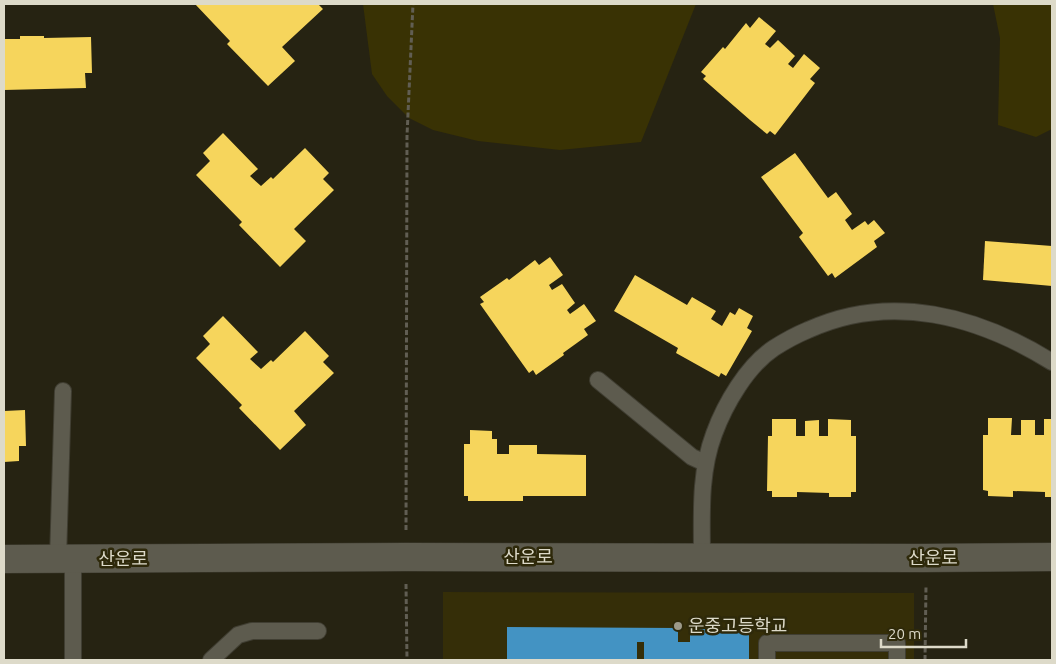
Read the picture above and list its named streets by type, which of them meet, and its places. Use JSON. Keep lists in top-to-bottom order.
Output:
{
  "streets": {
    "street": ["산운로"]
  },
  "places": ["운중고등학교"],
  "scale_bar": "20 m"
}
